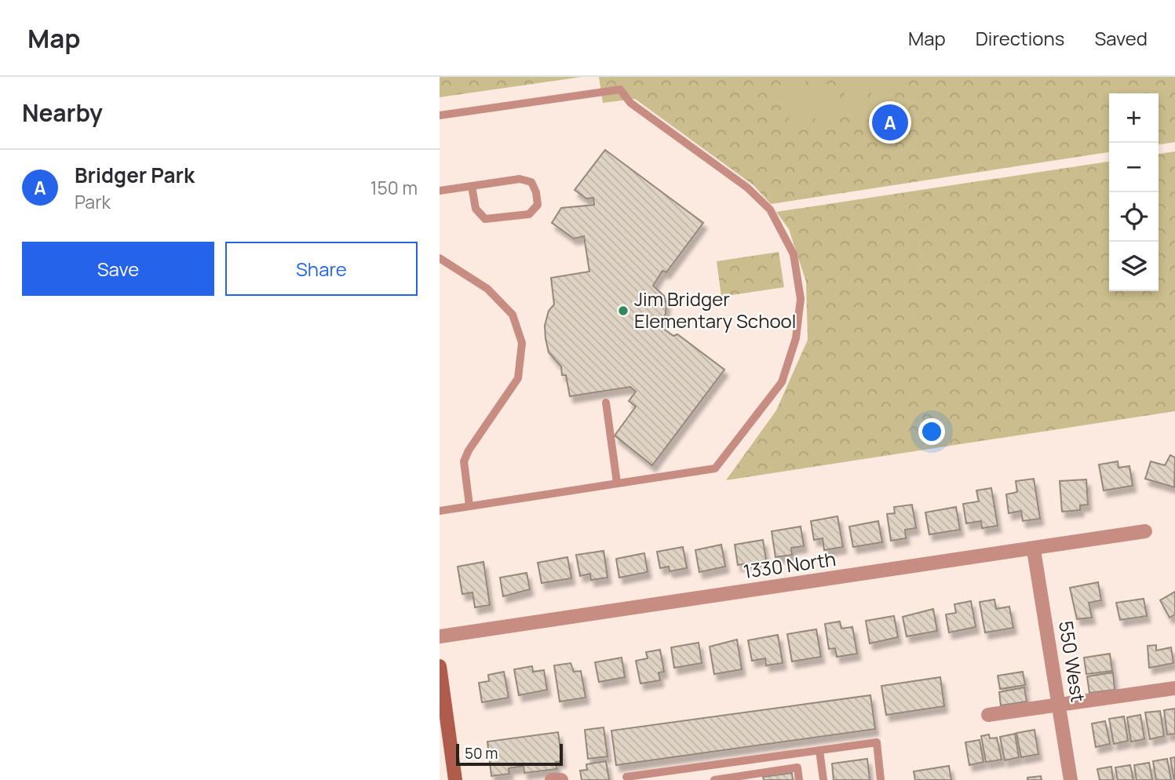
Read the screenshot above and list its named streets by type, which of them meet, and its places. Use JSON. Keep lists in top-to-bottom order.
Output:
{
  "streets": {
    "street": ["1330 North", "550 West"]
  },
  "crossings": [
    ["1330 North", "550 West"]
  ],
  "places": ["Jim Bridger Elementary School"],
  "scale_bar": "50 m",
  "page": {
    "header": "Map",
    "nav": ["Map", "Directions", "Saved"],
    "heading": "Nearby",
    "map_buttons": ["+", "−"],
    "pins": "A",
    "list": [
      {
        "mark": "A",
        "name": "Bridger Park",
        "note": "Park",
        "value": "150 m"
      }
    ],
    "buttons": ["Save", "Share"],
    "scale": "50 m"
  }
}
